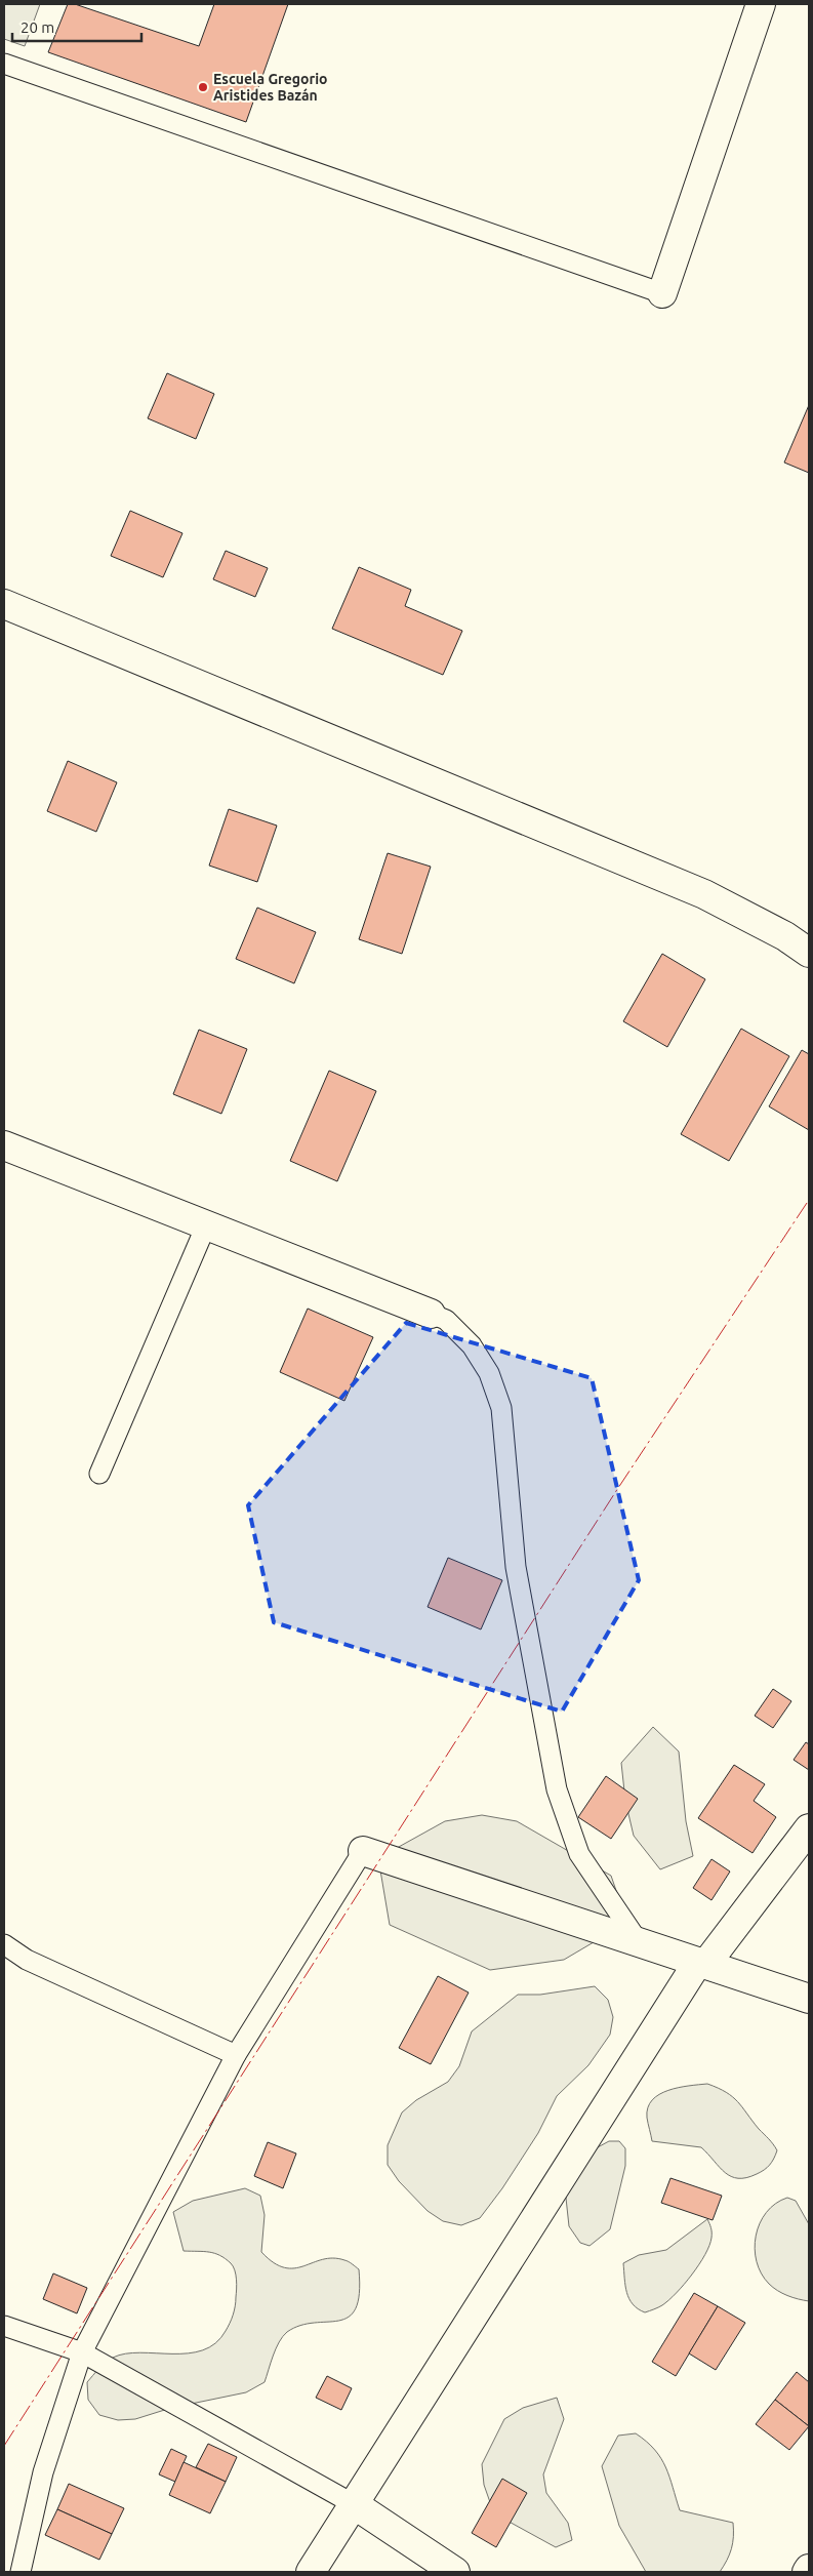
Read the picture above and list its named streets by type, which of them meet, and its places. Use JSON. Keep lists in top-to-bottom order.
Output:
{
  "places": ["Escuela Gregorio Aristides Bazán"],
  "scale_bar": "20 m"
}
